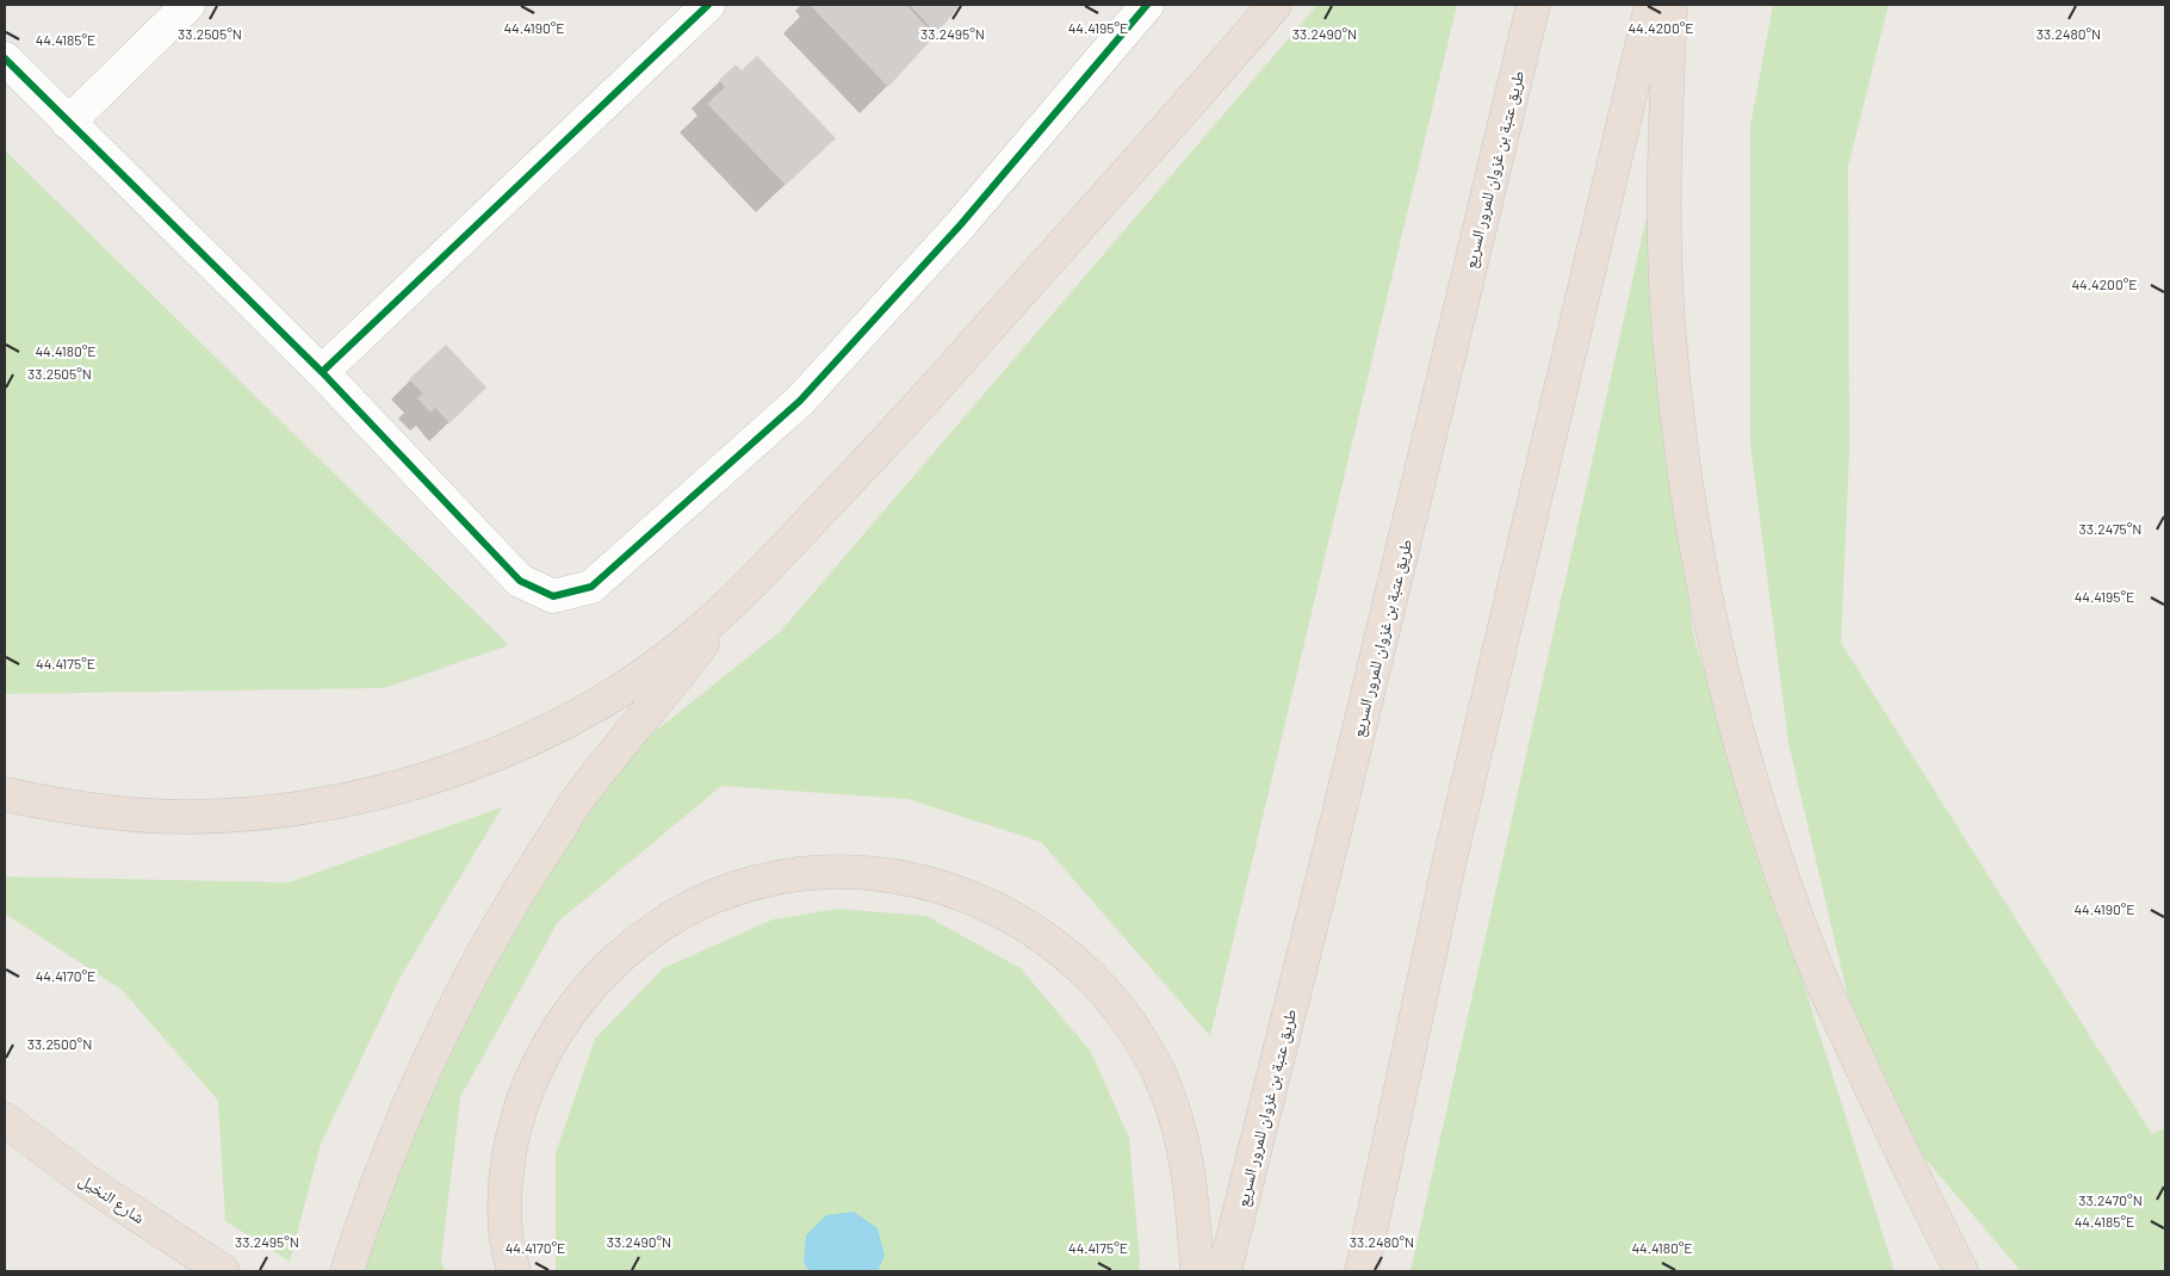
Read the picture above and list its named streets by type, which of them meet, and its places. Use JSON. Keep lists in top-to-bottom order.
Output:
{
  "streets": {
    "highway": ["طريق عتبة بن غزوان للمرور السريع", "شارع النخيل"]
  },
  "coordinates": [
    "44.4190°E",
    "44.4195°E",
    "44.4200°E",
    "33.2505°N",
    "33.2495°N",
    "33.2490°N",
    "33.2480°N",
    "44.4185°E",
    "44.4180°E",
    "33.2475°N",
    "44.4175°E",
    "44.4170°E",
    "33.2500°N",
    "33.2470°N"
  ]
}
